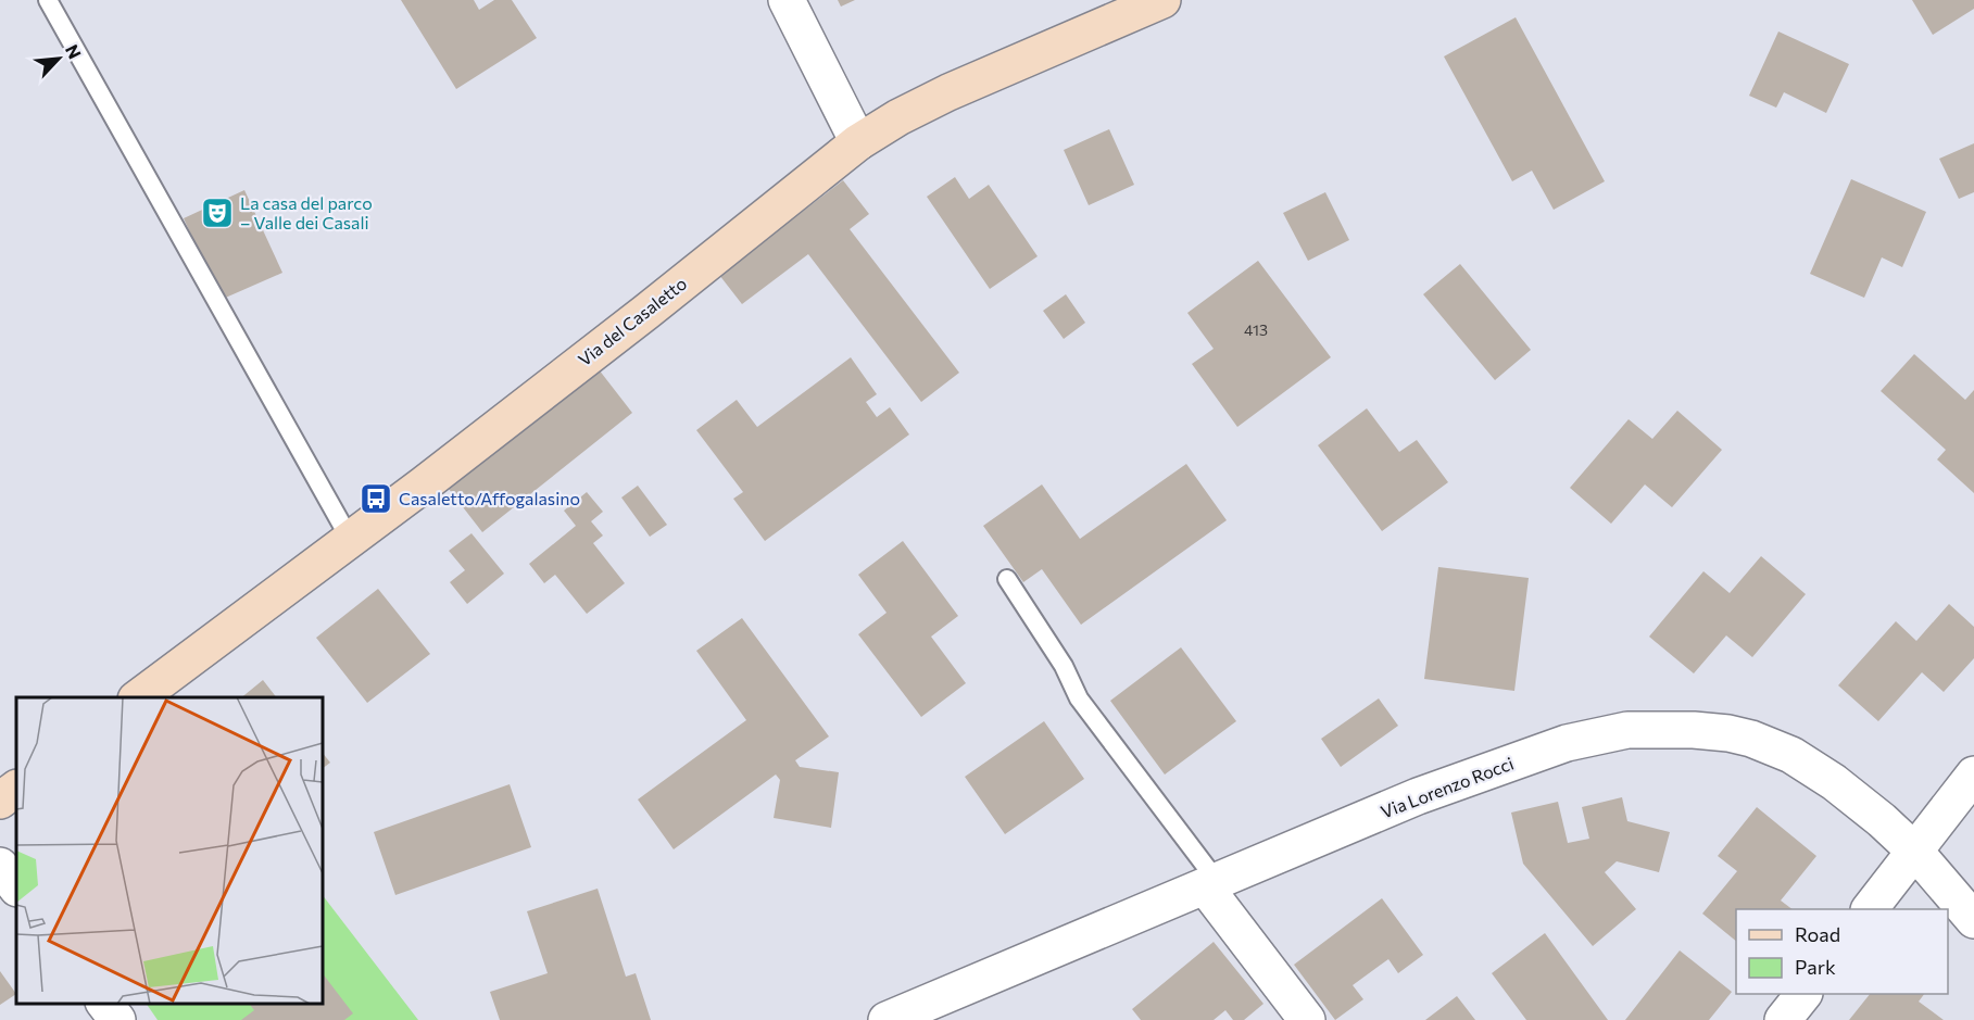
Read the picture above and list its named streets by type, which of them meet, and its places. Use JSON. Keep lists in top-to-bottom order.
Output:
{
  "streets": {
    "street": ["Via del Casaletto", "Via Lorenzo Rocci"]
  },
  "places": {
    "theatre": ["La casa del parco – Valle dei Casali"],
    "bus stop": ["Casaletto/Affogalasino"]
  },
  "house_numbers": ["413"],
  "legend": ["Road", "Park"],
  "north": "top right"
}
